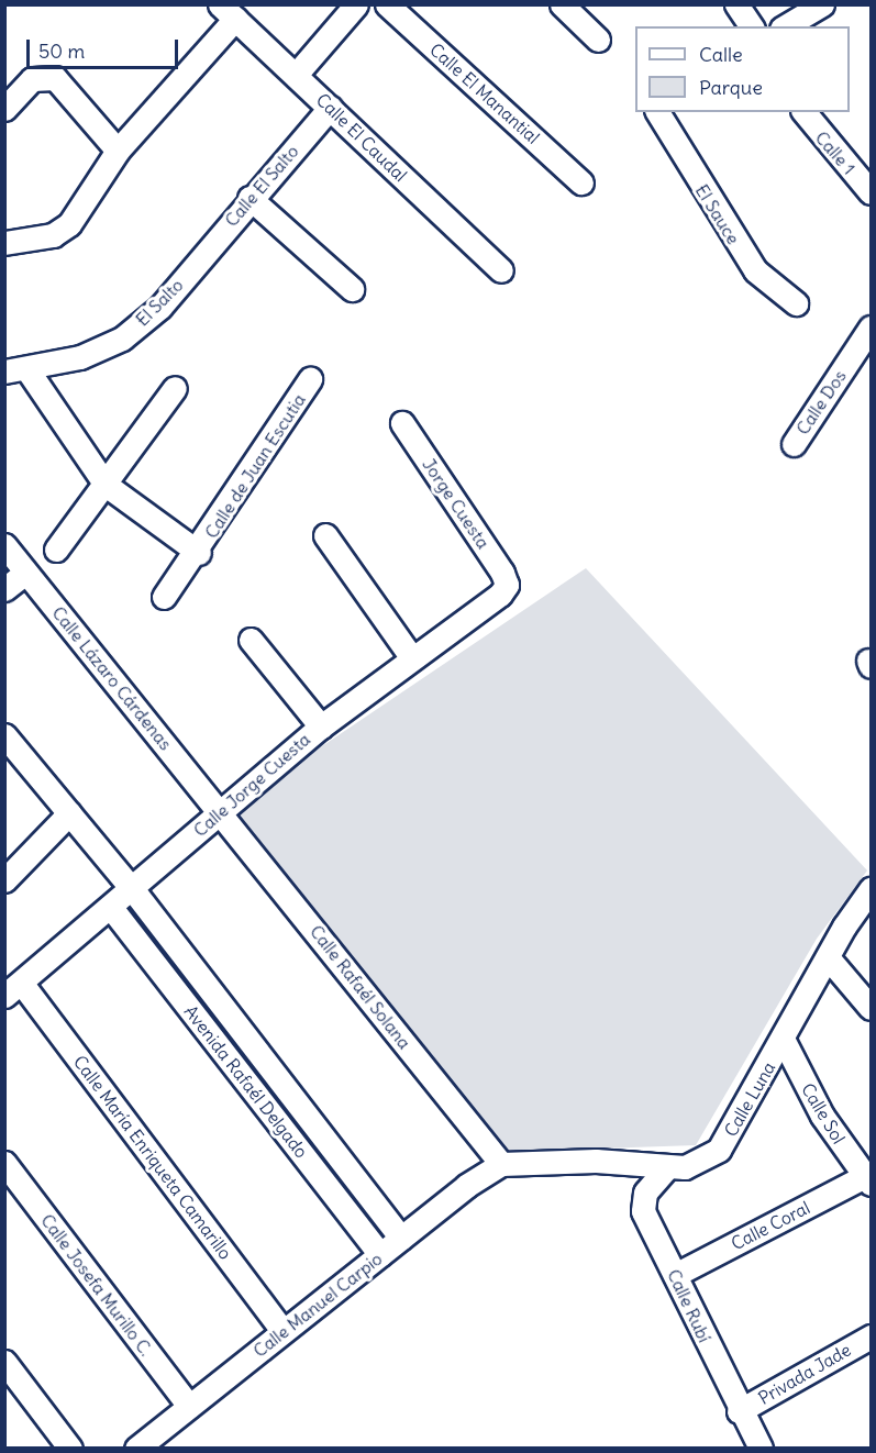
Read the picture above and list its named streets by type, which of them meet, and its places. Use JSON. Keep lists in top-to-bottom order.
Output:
{
  "streets": {
    "street": [
      "Calle El Manantial",
      "Calle El Caudal",
      "Calle 1",
      "Calle El Salto",
      "El Sauce",
      "El Salto",
      "Calle Dos",
      "Calle de Juan Escutia",
      "Jorge Cuesta",
      "Calle Lázaro Cárdenas",
      "Calle Jorge Cuesta",
      "Calle Rafaél Solana",
      "Avenida Rafaél Delgado",
      "Calle Luna",
      "Calle Sol",
      "Calle María Enriqueta Camarillo",
      "Calle Coral",
      "Calle Josefa Murillo C.",
      "Calle Manuel Carpio",
      "Calle Rubí",
      "Privada Jade"
    ]
  },
  "crossings": [
    ["Calle El Caudal", "Calle El Salto"],
    ["Calle El Salto", "El Salto"],
    ["Jorge Cuesta", "Calle Jorge Cuesta"],
    ["Calle Lázaro Cárdenas", "Calle Jorge Cuesta"],
    ["Calle Lázaro Cárdenas", "Calle Rafaél Solana"],
    ["Calle Jorge Cuesta", "Calle Rafaél Solana"],
    ["Calle Jorge Cuesta", "Avenida Rafaél Delgado"],
    ["Calle Jorge Cuesta", "Calle María Enriqueta Camarillo"],
    ["Calle Rafaél Solana", "Calle Luna"],
    ["Calle Rafaél Solana", "Calle Manuel Carpio"],
    ["Avenida Rafaél Delgado", "Calle Manuel Carpio"],
    ["Calle Luna", "Calle Sol"],
    ["Calle Luna", "Calle Manuel Carpio"],
    ["Calle Luna", "Calle Rubí"],
    ["Calle Sol", "Calle Coral"],
    ["Calle María Enriqueta Camarillo", "Calle Manuel Carpio"],
    ["Calle Coral", "Calle Rubí"],
    ["Calle Josefa Murillo C.", "Calle Manuel Carpio"],
    ["Calle Rubí", "Privada Jade"]
  ],
  "legend": ["Calle", "Parque"],
  "scale_bar": "50 m"
}
